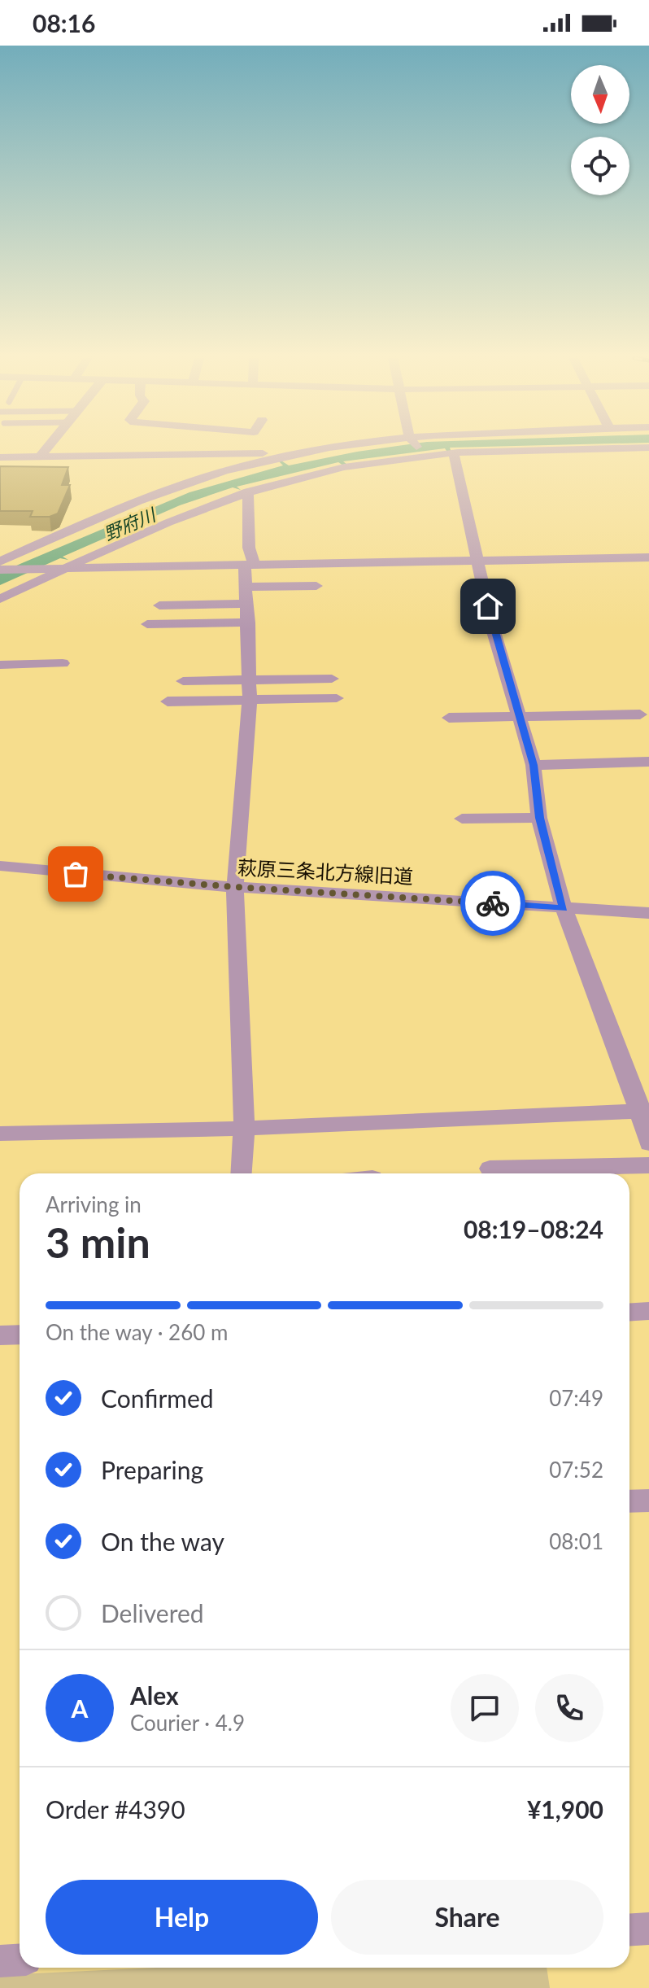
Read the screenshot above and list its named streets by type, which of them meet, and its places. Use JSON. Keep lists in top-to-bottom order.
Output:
{
  "streets": {
    "street": ["萩原三条北方線旧道"]
  },
  "water": ["野府川"],
  "north": "bottom",
  "page": {
    "status": "08:16",
    "heading": ["3 min", "Arriving in", "08:19–08:24"],
    "panel": [
      "Alex",
      "Courier · 4.9",
      "Order #4390",
      "¥1,900"
    ],
    "bar": "On the way · 260 m",
    "list": [
      ["Confirmed", "07:49"],
      ["Preparing", "07:52"],
      ["On the way", "08:01"],
      "Delivered"
    ],
    "round": "A",
    "buttons": ["Help", "Share"]
  }
}
